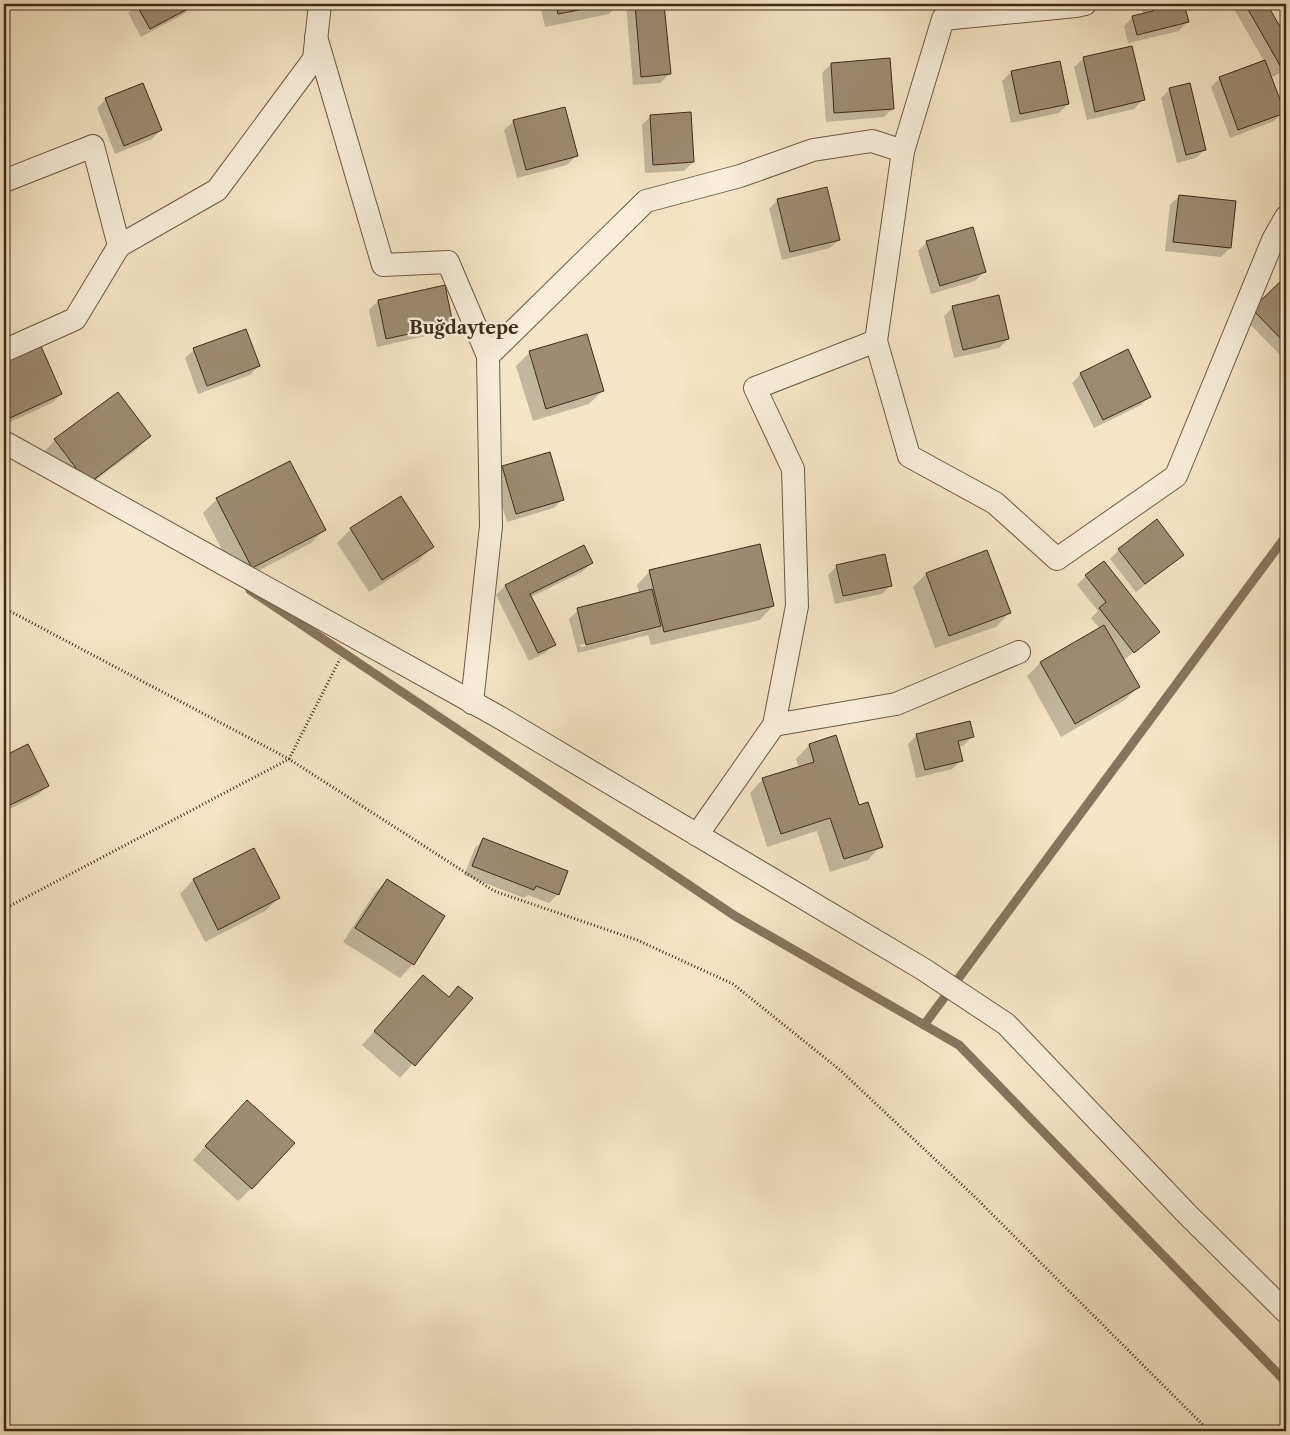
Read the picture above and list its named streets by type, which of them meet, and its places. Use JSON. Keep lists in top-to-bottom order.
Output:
{
  "districts": ["Buğdaytepe"]
}
